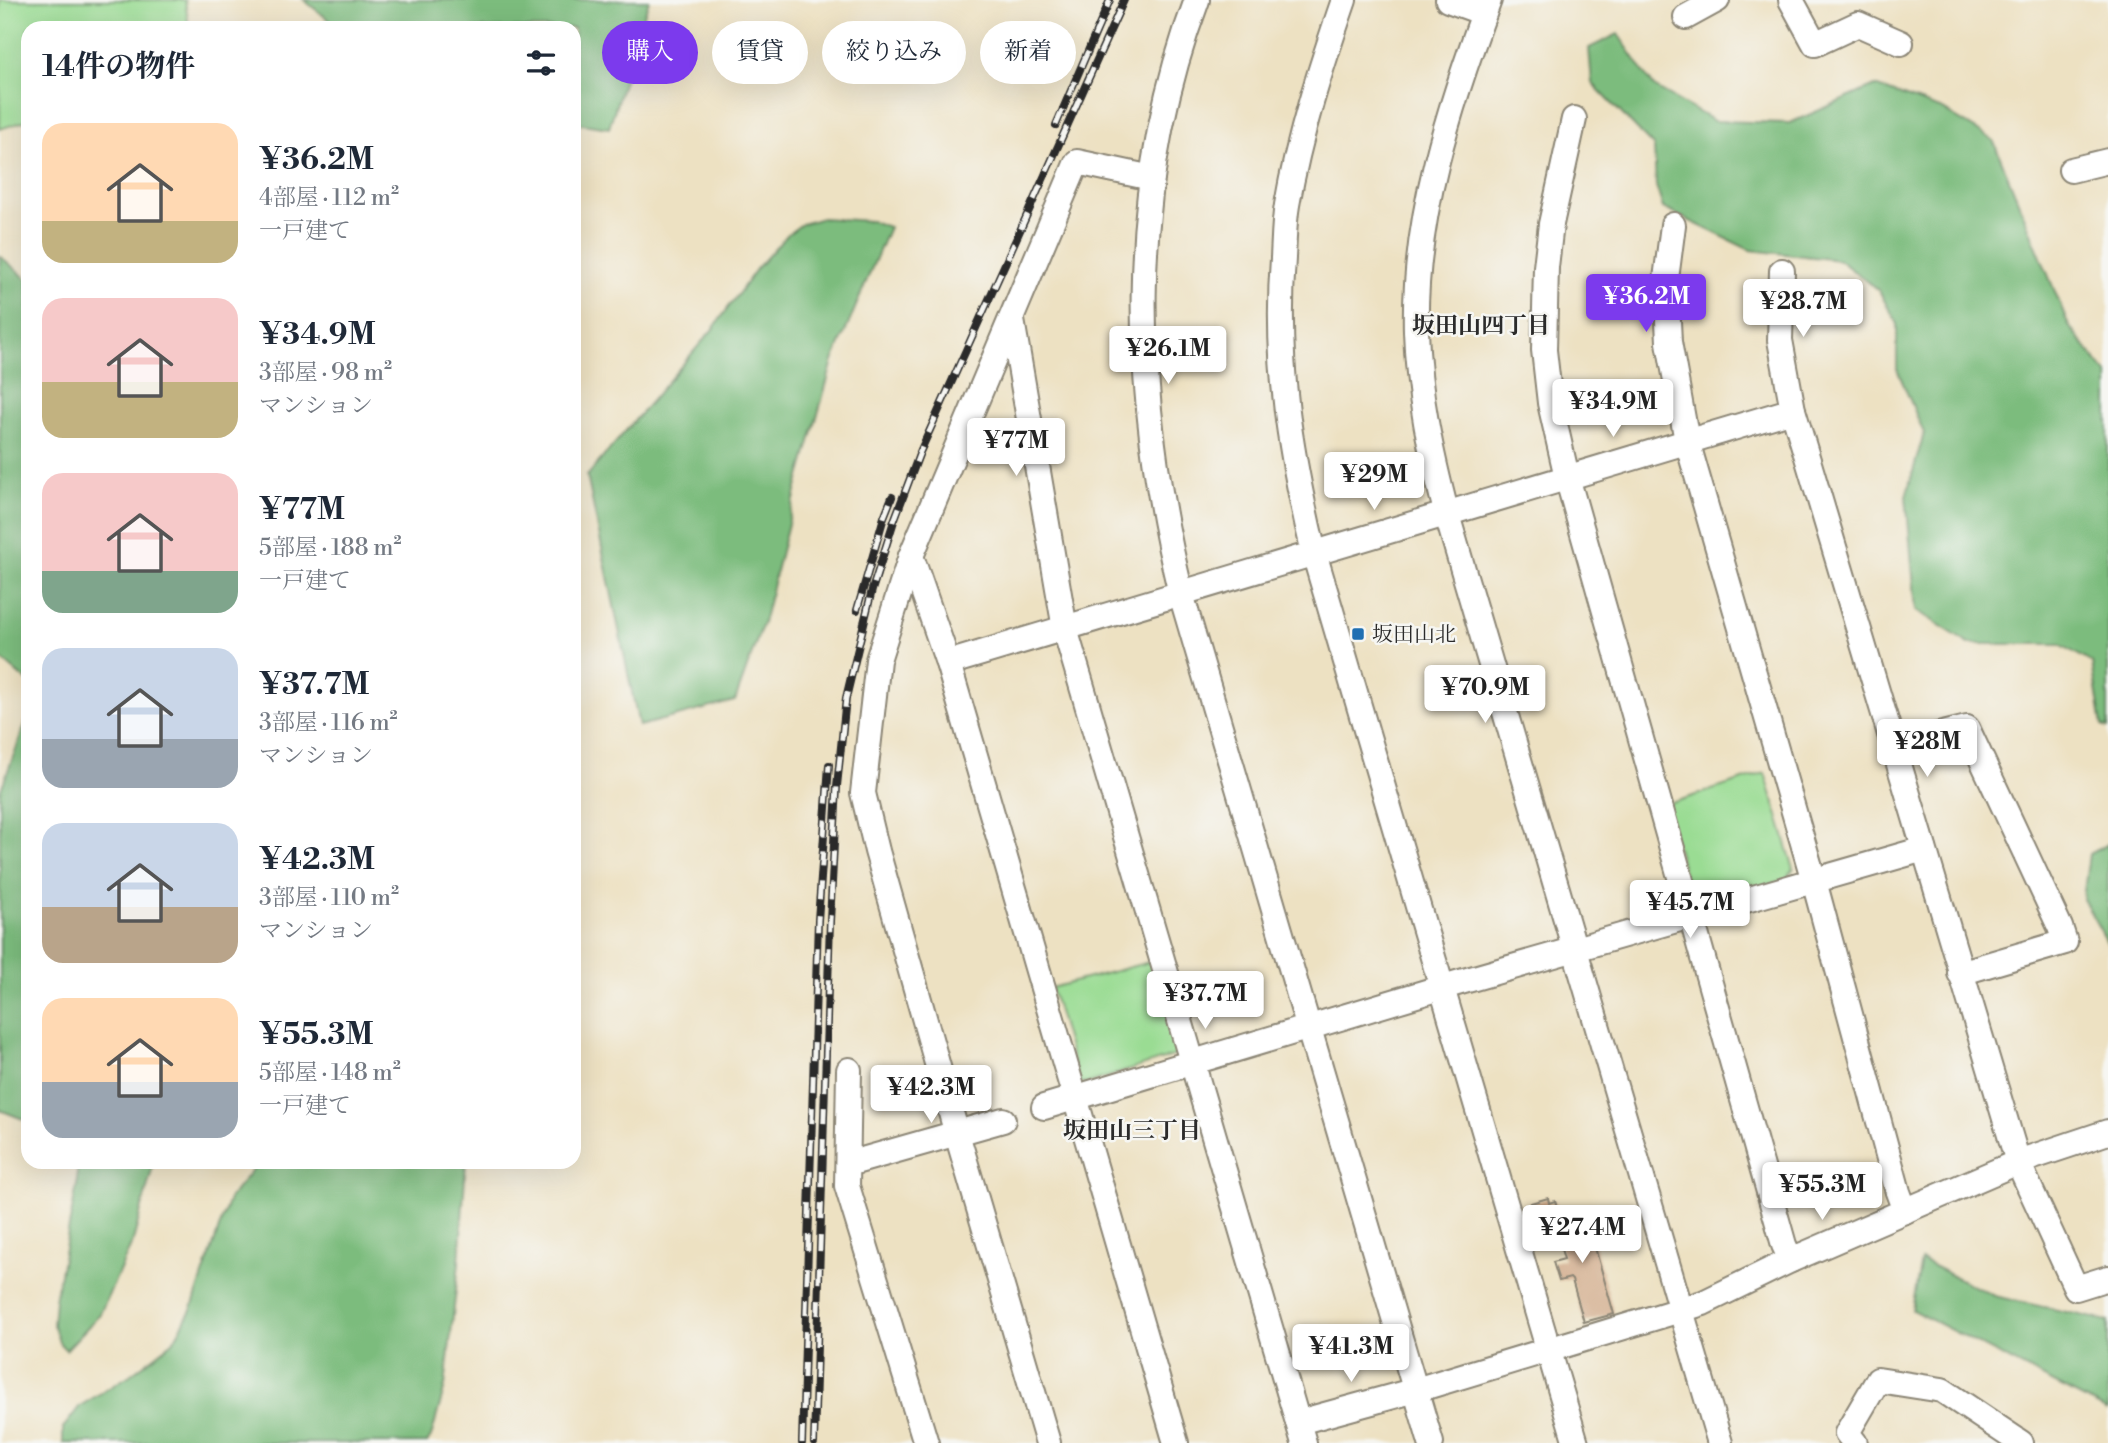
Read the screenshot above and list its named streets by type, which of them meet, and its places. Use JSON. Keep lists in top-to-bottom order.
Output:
{
  "districts": ["坂田山四丁目", "坂田山三丁目"],
  "places": {
    "transit": ["坂田山北"]
  },
  "page": {
    "chip": [
      "購入",
      "賃貸",
      "絞り込み",
      "新着"
    ],
    "heading": "14件の物件",
    "list": [
      {
        "name": "¥36.2M",
        "note": "4部屋 · 112 m² · 一戸建て"
      },
      {
        "name": "¥34.9M",
        "note": "3部屋 · 98 m² · マンション"
      },
      {
        "name": "¥77M",
        "note": "5部屋 · 188 m² · 一戸建て"
      },
      {
        "name": "¥37.7M",
        "note": "3部屋 · 116 m² · マンション"
      },
      {
        "name": "¥42.3M",
        "note": "3部屋 · 110 m² · マンション"
      },
      {
        "name": "¥55.3M",
        "note": "5部屋 · 148 m² · 一戸建て"
      }
    ],
    "price": [
      "¥36.2M",
      "¥28.7M",
      "¥26.1M",
      "¥34.9M",
      "¥77M",
      "¥29M",
      "¥70.9M",
      "¥28M",
      "¥45.7M",
      "¥37.7M",
      "¥42.3M",
      "¥55.3M",
      "¥27.4M",
      "¥41.3M"
    ]
  }
}
